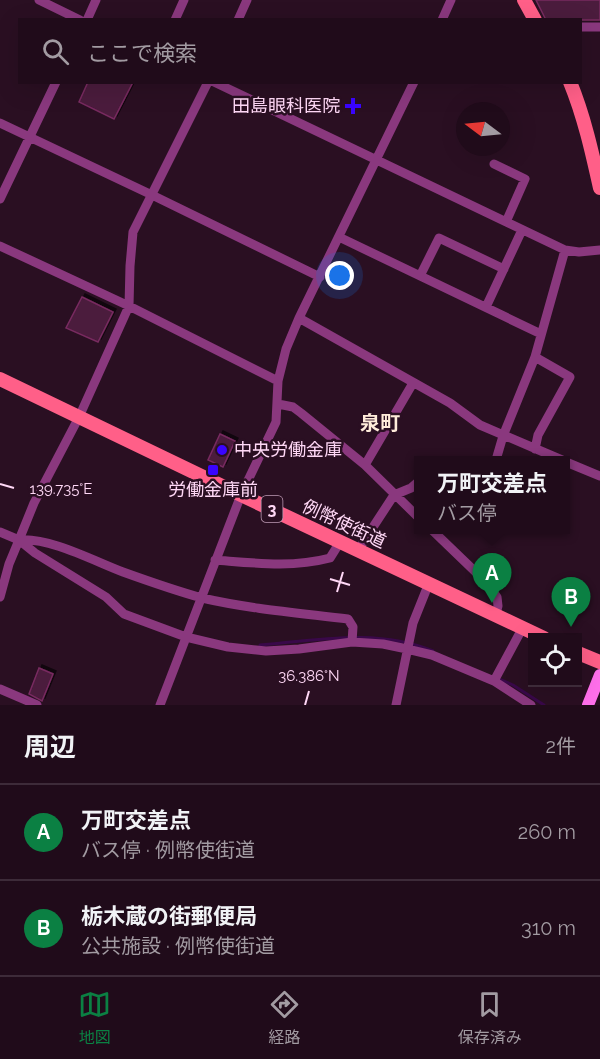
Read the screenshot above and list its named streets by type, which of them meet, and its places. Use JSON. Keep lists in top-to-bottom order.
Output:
{
  "streets": {
    "main road": ["3", "例幣使街道"]
  },
  "districts": ["泉町"],
  "places": {
    "health": ["田島眼科医院"],
    "other": ["中央労働金庫"],
    "transit": ["労働金庫前"]
  },
  "north": "left",
  "page": {
    "search": "ここで検索",
    "popup": ["万町交差点", "バス停"],
    "pins": ["A", "B"],
    "heading": ["周辺", "2件"],
    "list": [
      {
        "mark": "A",
        "name": "万町交差点",
        "note": "バス停 · 例幣使街道",
        "value": "260 m"
      },
      {
        "mark": "B",
        "name": "栃木蔵の街郵便局",
        "note": "公共施設 · 例幣使街道",
        "value": "310 m"
      }
    ],
    "nav": ["地図", "経路", "保存済み"]
  },
  "coordinates": ["139.735°E", "36.386°N"]
}
